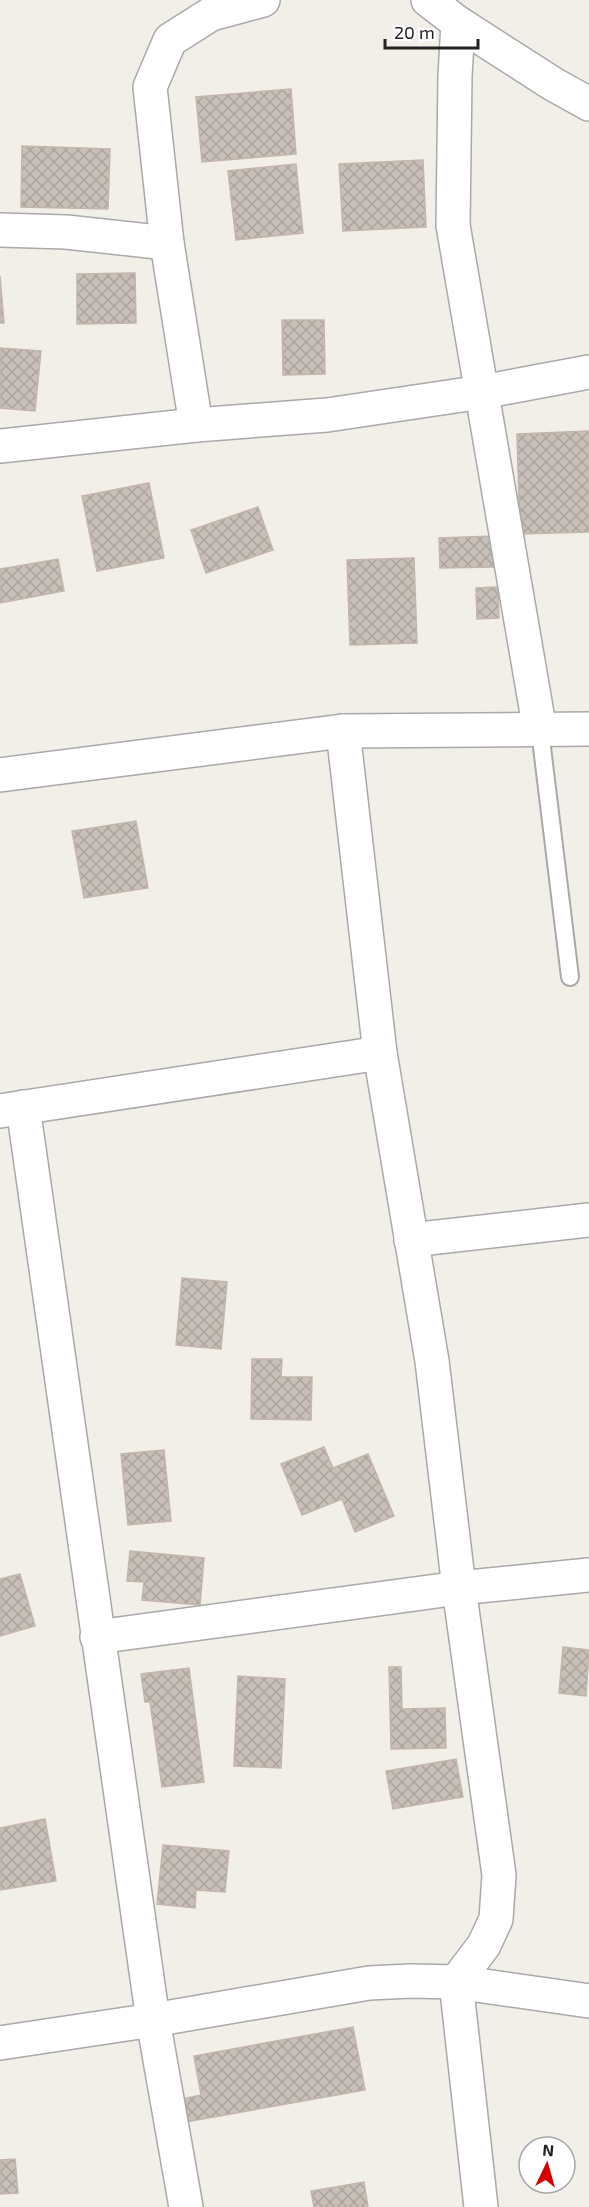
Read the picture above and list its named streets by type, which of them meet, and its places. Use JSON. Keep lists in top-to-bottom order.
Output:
{
  "scale_bar": "20 m",
  "north": "top"
}
